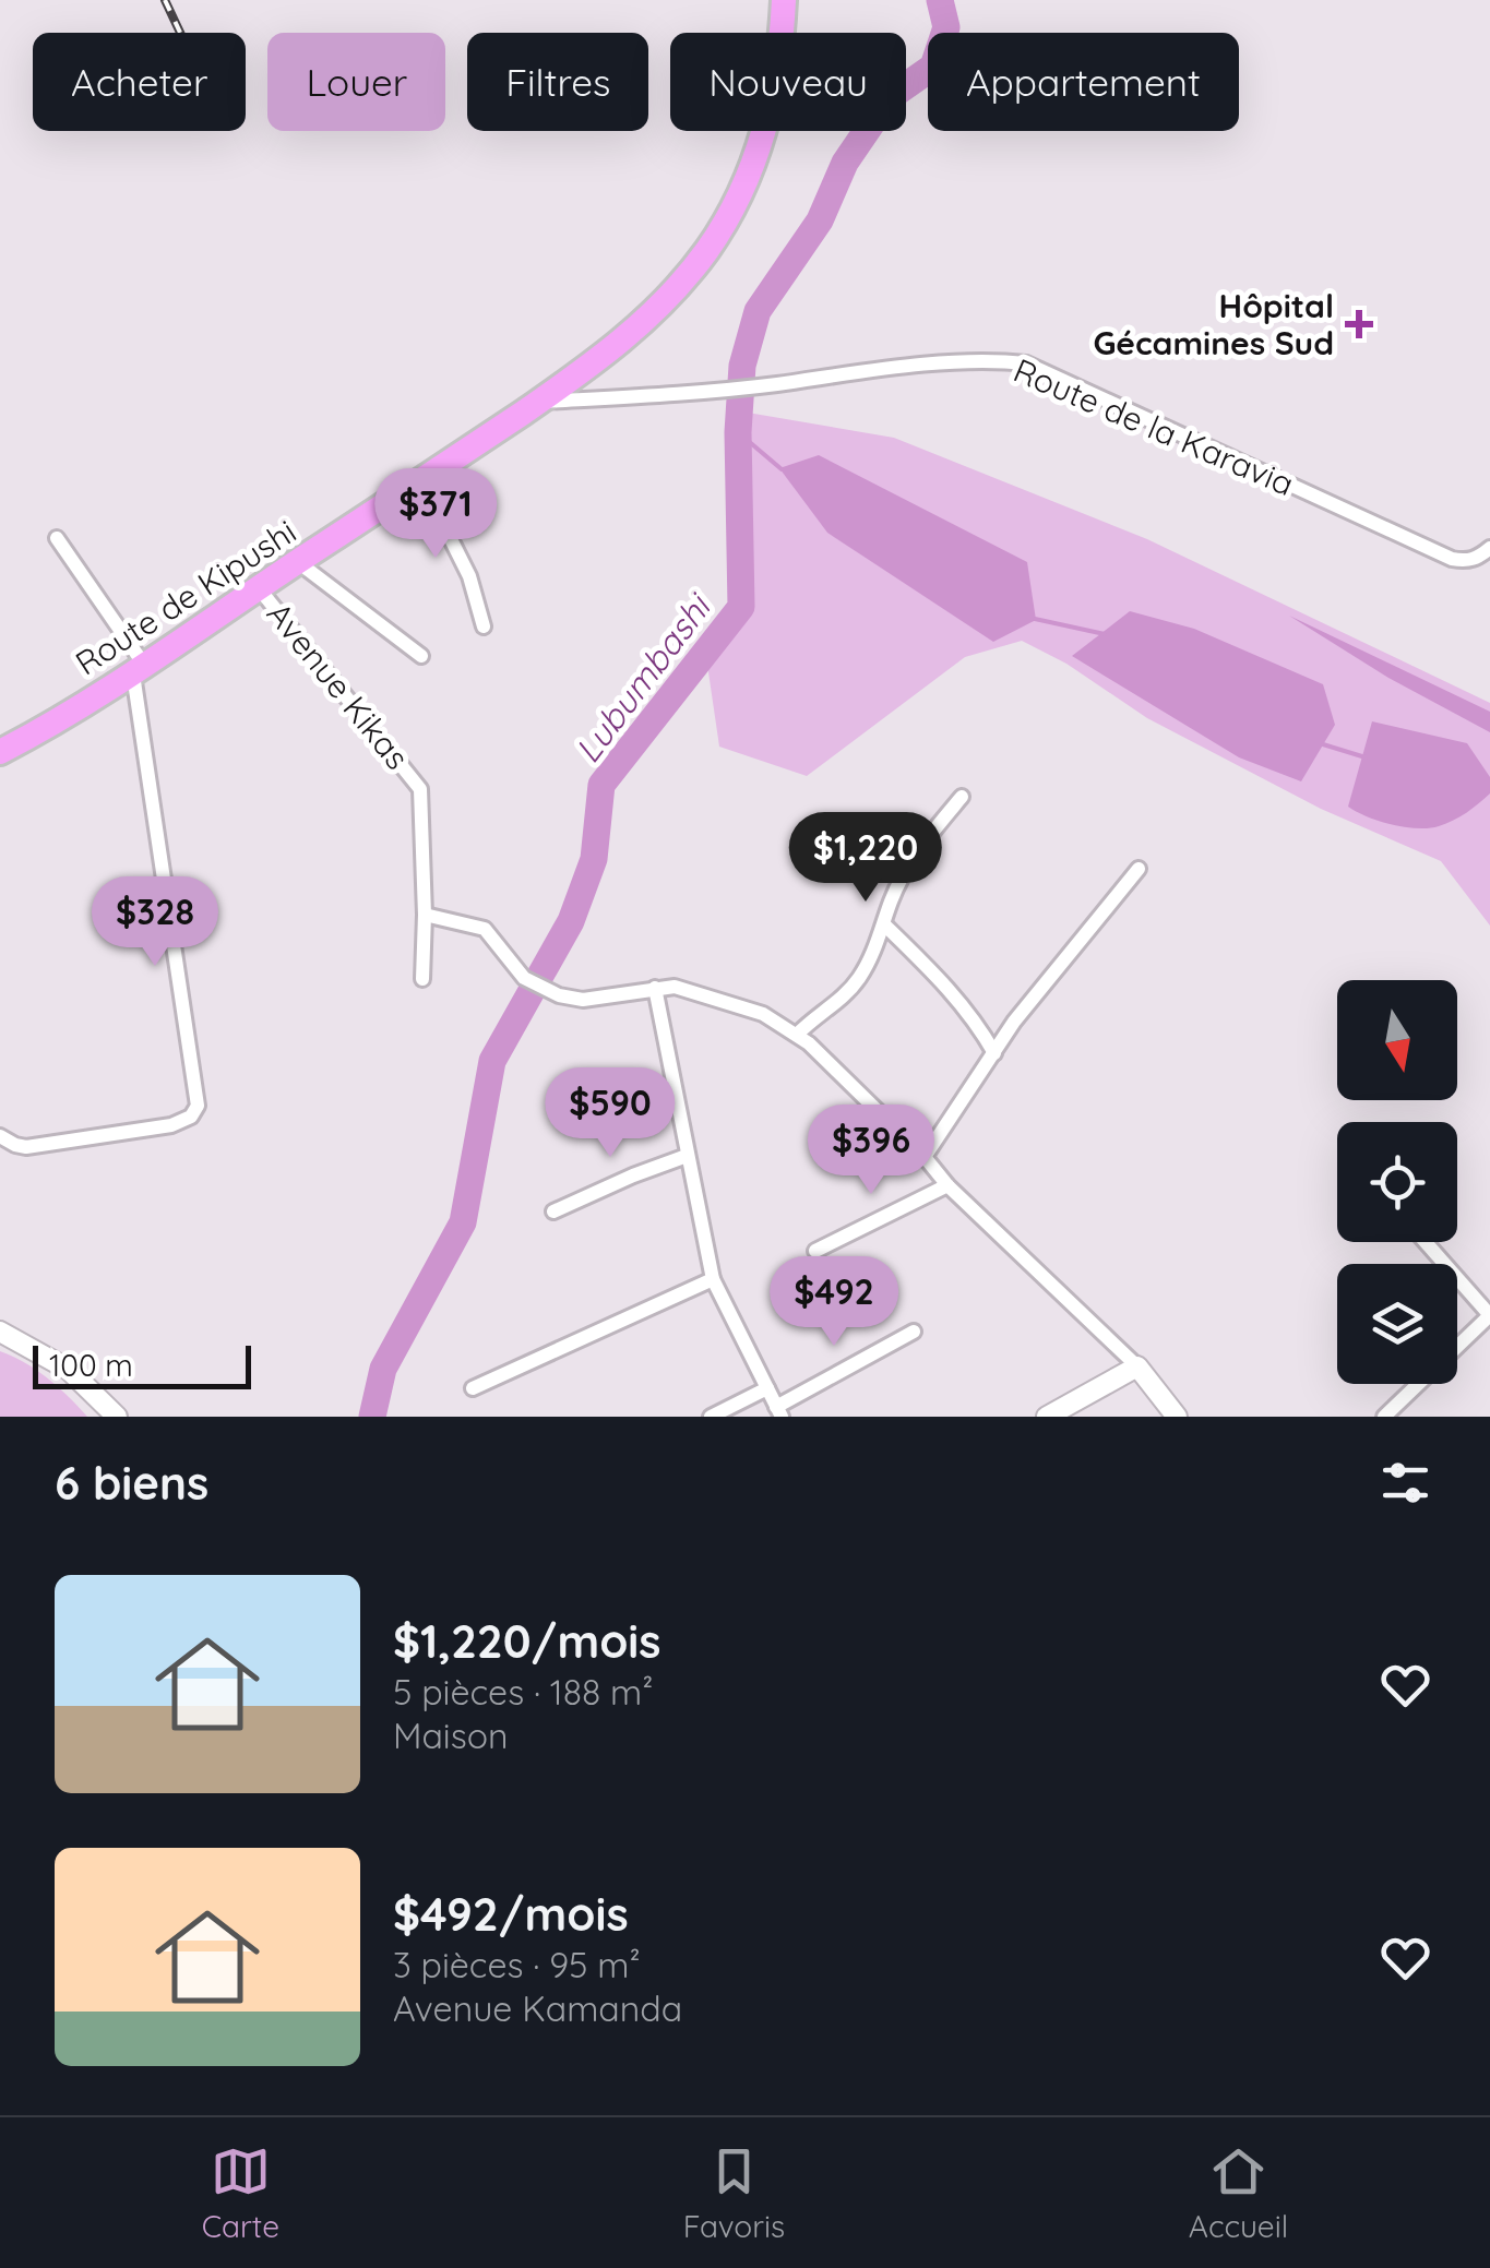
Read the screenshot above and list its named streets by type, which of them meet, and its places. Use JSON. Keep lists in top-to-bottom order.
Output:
{
  "streets": {
    "highway": ["Route de Kipushi"],
    "street": ["Route de la Karavia", "Avenue Kikas"]
  },
  "crossings": [
    ["Route de la Karavia", "Route de Kipushi"],
    ["Route de Kipushi", "Avenue Kikas"]
  ],
  "water": ["Lubumbashi"],
  "places": {
    "health": ["Hôpital Gécamines Sud"]
  },
  "scale_bar": "100 m",
  "north": "bottom",
  "page": {
    "chip": [
      "Acheter",
      "Louer",
      "Filtres",
      "Nouveau",
      "Appartement"
    ],
    "price": [
      "$371",
      "$1,220",
      "$328",
      "$590",
      "$396",
      "$492"
    ],
    "scale": "100 m",
    "heading": "6 biens",
    "list": [
      {
        "name": "$1,220/mois",
        "note": "5 pièces · 188 m² · Maison"
      },
      {
        "name": "$492/mois",
        "note": "3 pièces · 95 m² · Avenue Kamanda"
      }
    ],
    "tabs": ["Carte", "Favoris", "Accueil"]
  }
}
